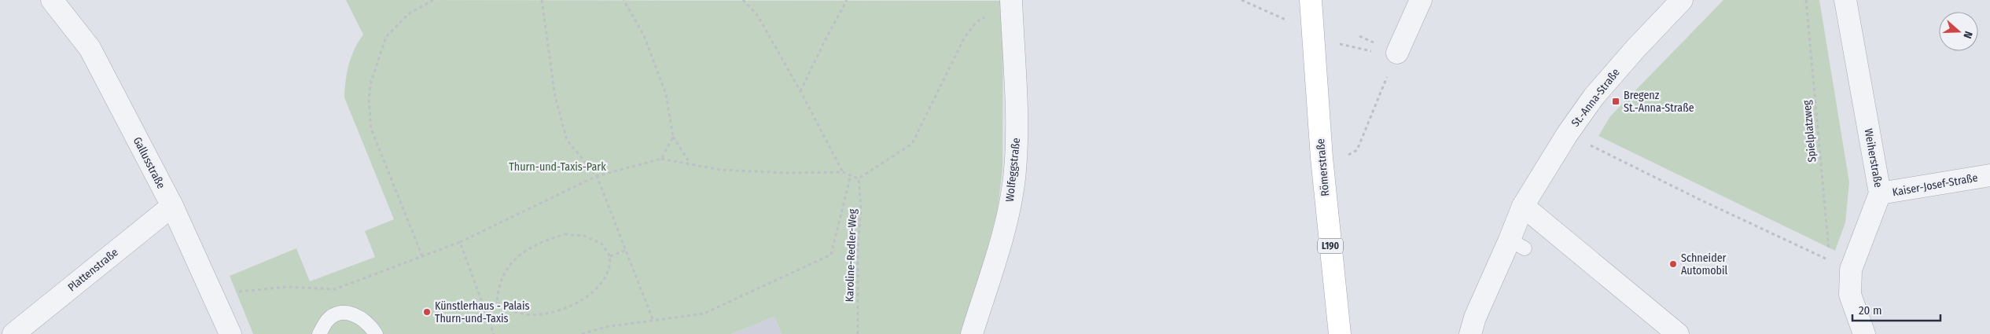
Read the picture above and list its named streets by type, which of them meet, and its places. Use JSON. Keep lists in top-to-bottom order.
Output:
{
  "streets": {
    "main road": ["Römerstraße", "L190"],
    "street": [
      "St.-Anna-Straße",
      "Weiherstraße",
      "Gallusstraße",
      "Wolfeggstraße",
      "Kaiser-Josef-Straße",
      "Plattenstraße"
    ],
    "path": ["Spielplatzweg", "Karoline-Redler-Weg"]
  },
  "crossings": [
    ["St.-Anna-Straße", "Spielplatzweg"],
    ["Weiherstraße", "Kaiser-Josef-Straße"],
    ["Gallusstraße", "Plattenstraße"]
  ],
  "parks": ["Thurn-und-Taxis-Park"],
  "places": {
    "transit": ["Bregenz St.-Anna-Straße"],
    "other": ["Schneider Automobil", "Künstlerhaus - Palais Thurn-und-Taxis"]
  },
  "scale_bar": "20 m",
  "north": "right"
}
